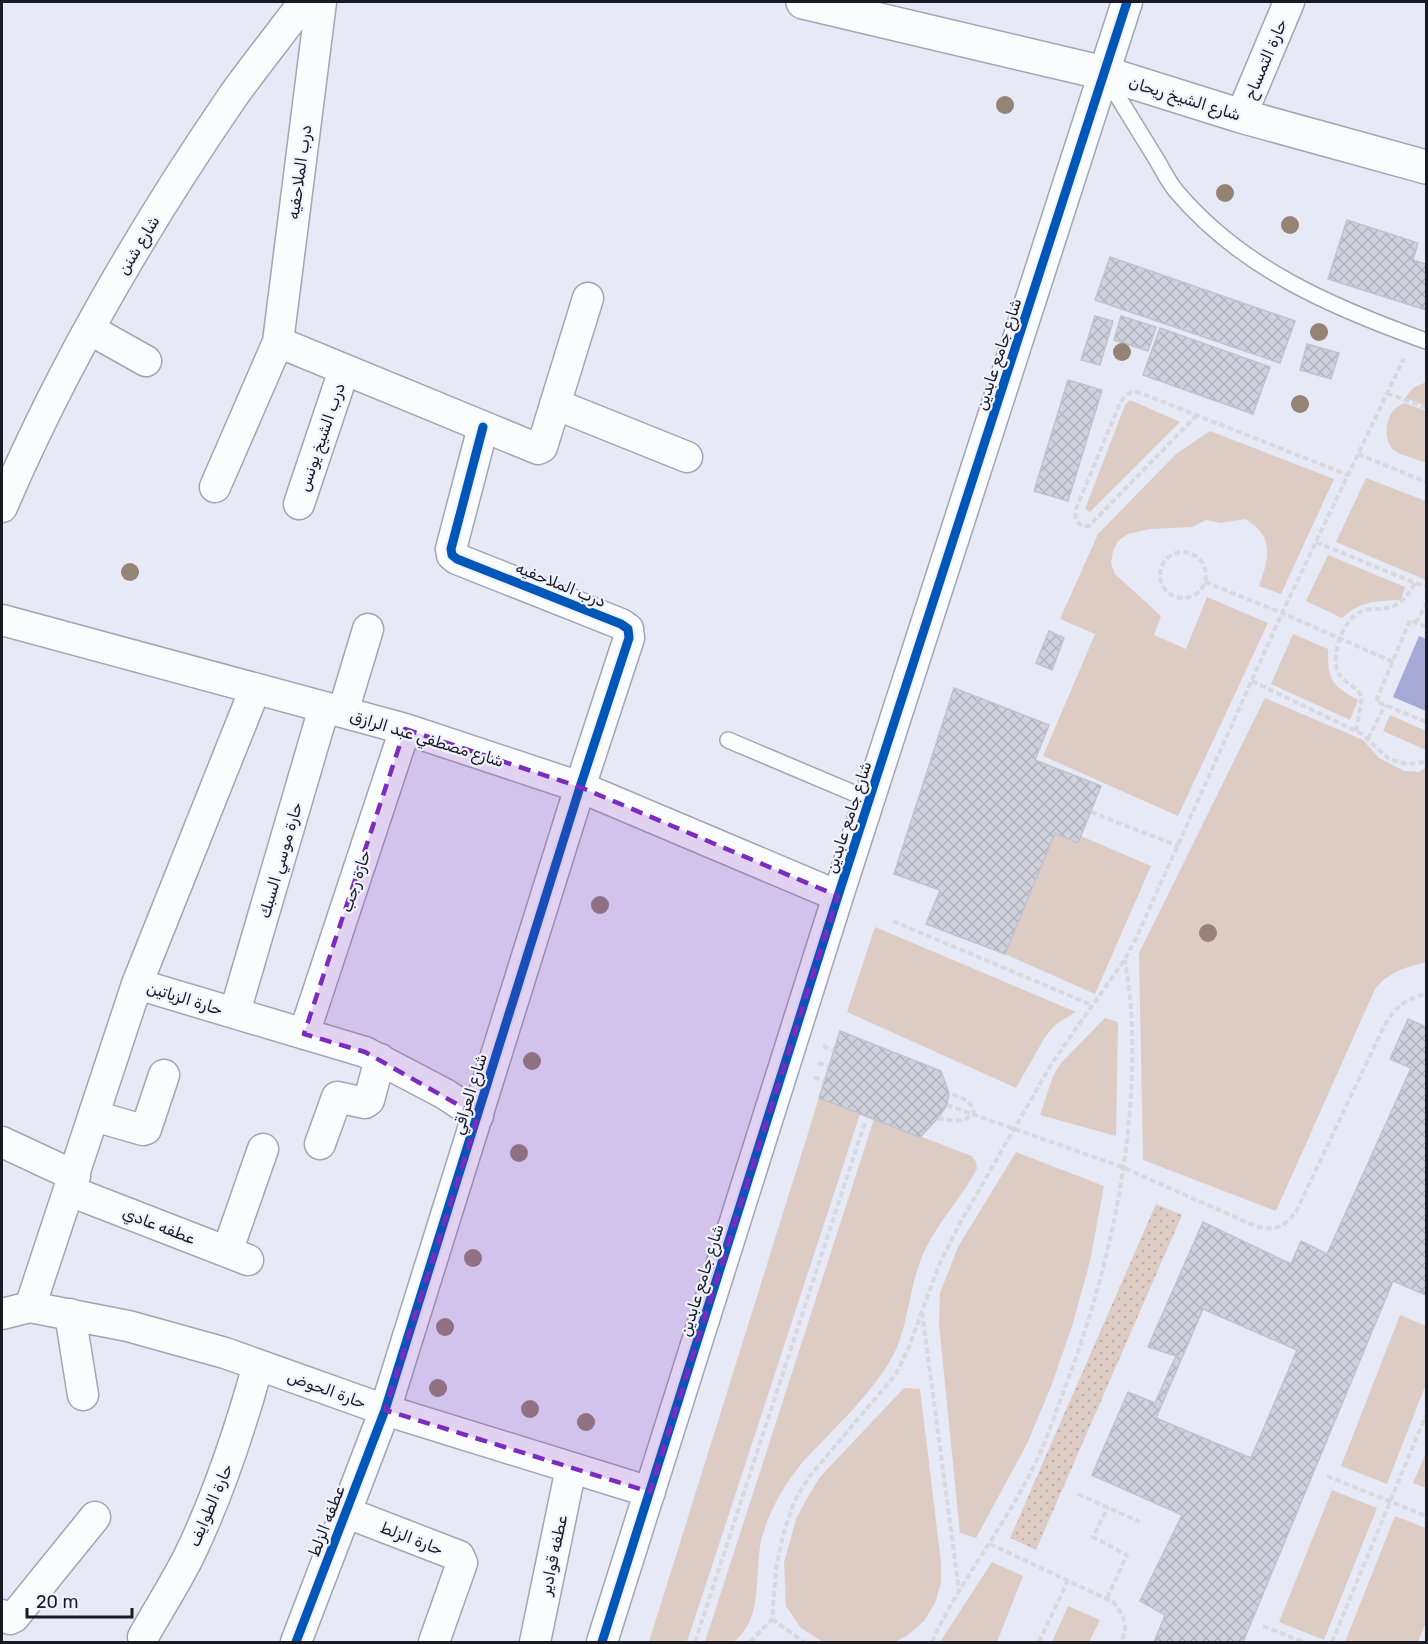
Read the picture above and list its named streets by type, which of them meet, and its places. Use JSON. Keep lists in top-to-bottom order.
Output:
{
  "streets": {
    "main road": ["شارع الشيخ ريحان"],
    "street": [
      "حارة التمساح",
      "درب الملاحفيه",
      "شارع شنن",
      "شارع جامع عابدين",
      "درب الشيخ يونس",
      "شارع مصطفي عبد الرازق",
      "حارة موسي السبك",
      "حارة رجب",
      "حارة الزياتين",
      "شارع العراقي",
      "عطفه عادي",
      "حارة الحوض",
      "حارة الطوايف",
      "عطفه الزلط",
      "حارة الزلط",
      "عطفه قوادير"
    ]
  },
  "crossings": [
    ["حارة التمساح", "شارع الشيخ ريحان"],
    ["شارع الشيخ ريحان", "شارع جامع عابدين"],
    ["درب الملاحفيه", "شارع مصطفي عبد الرازق"],
    ["درب الملاحفيه", "شارع العراقي"],
    ["شارع جامع عابدين", "شارع مصطفي عبد الرازق"],
    ["شارع جامع عابدين", "حارة الحوض"],
    ["شارع مصطفي عبد الرازق", "حارة موسي السبك"],
    ["شارع مصطفي عبد الرازق", "حارة رجب"],
    ["شارع مصطفي عبد الرازق", "شارع العراقي"],
    ["حارة موسي السبك", "حارة الزياتين"],
    ["حارة رجب", "حارة الزياتين"],
    ["حارة الزياتين", "شارع العراقي"],
    ["حارة الزياتين", "عطفه عادي"],
    ["حارة الزياتين", "حارة الحوض"],
    ["شارع العراقي", "حارة الحوض"],
    ["شارع العراقي", "عطفه الزلط"],
    ["حارة الحوض", "حارة الطوايف"],
    ["حارة الحوض", "عطفه الزلط"],
    ["حارة الحوض", "عطفه قوادير"],
    ["عطفه الزلط", "حارة الزلط"]
  ],
  "scale_bar": "20 m"
}
